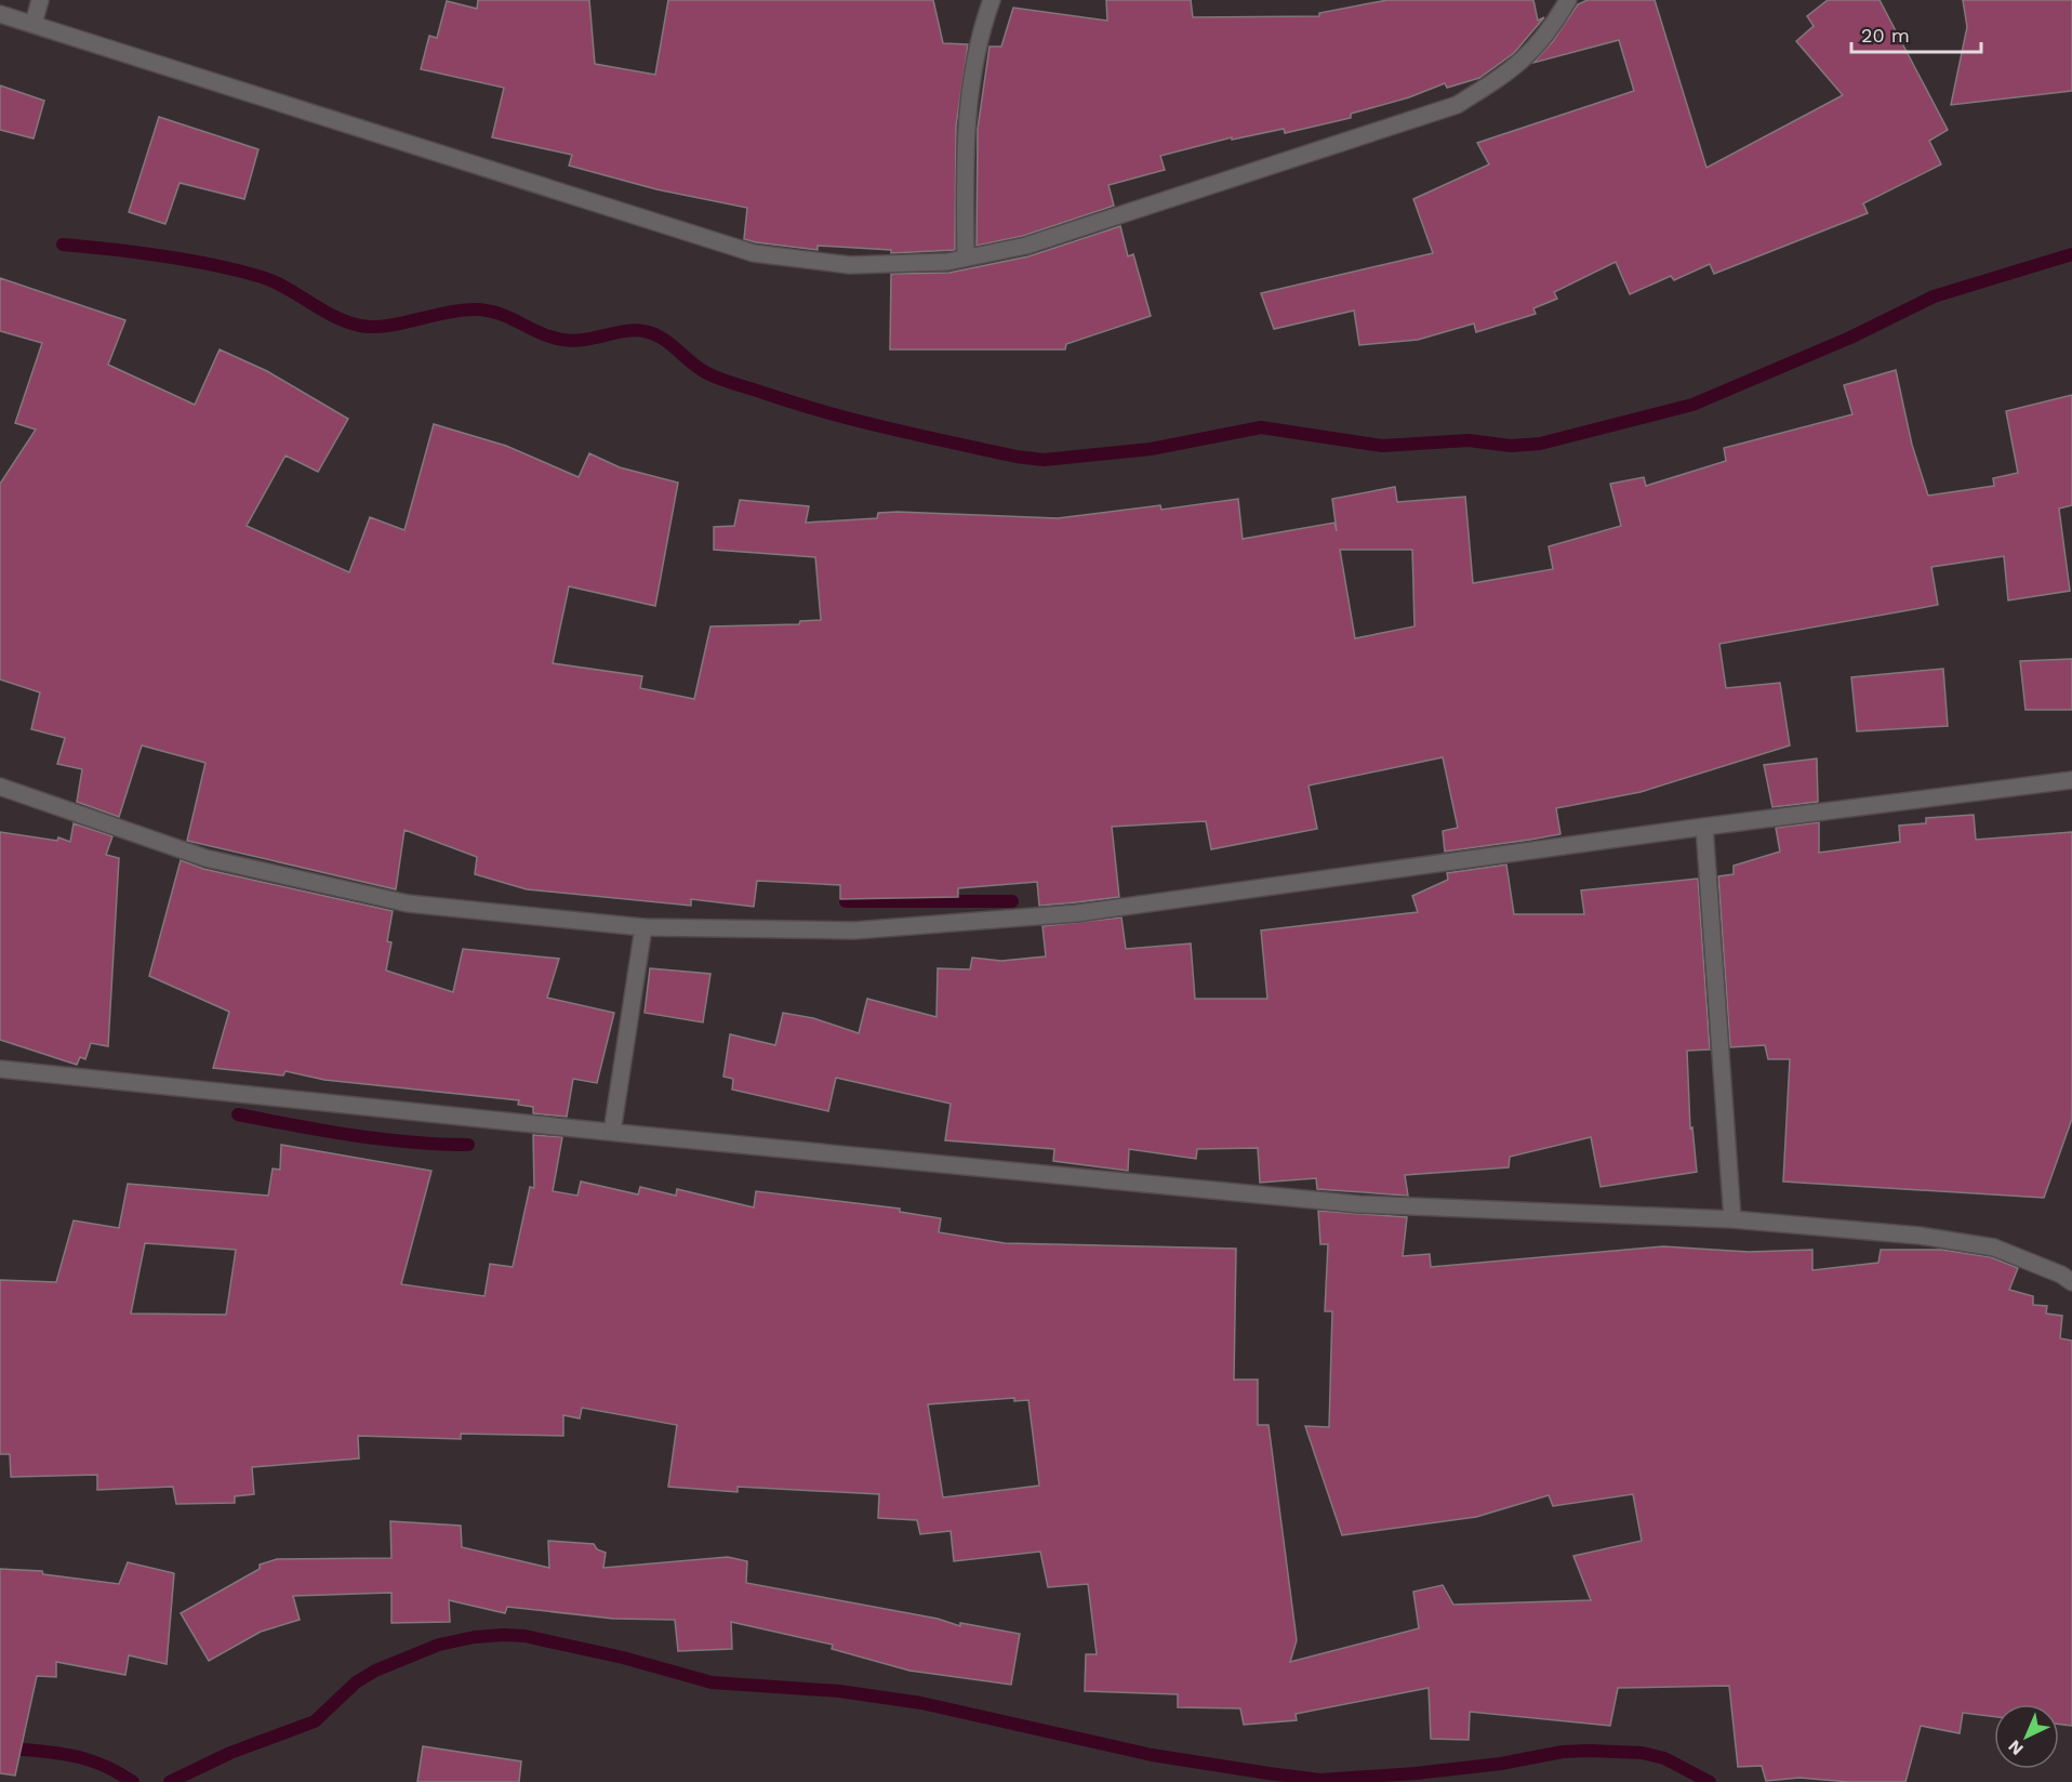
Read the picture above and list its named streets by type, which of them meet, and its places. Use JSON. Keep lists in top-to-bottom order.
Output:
{
  "scale_bar": "20 m",
  "north": "bottom left"
}
